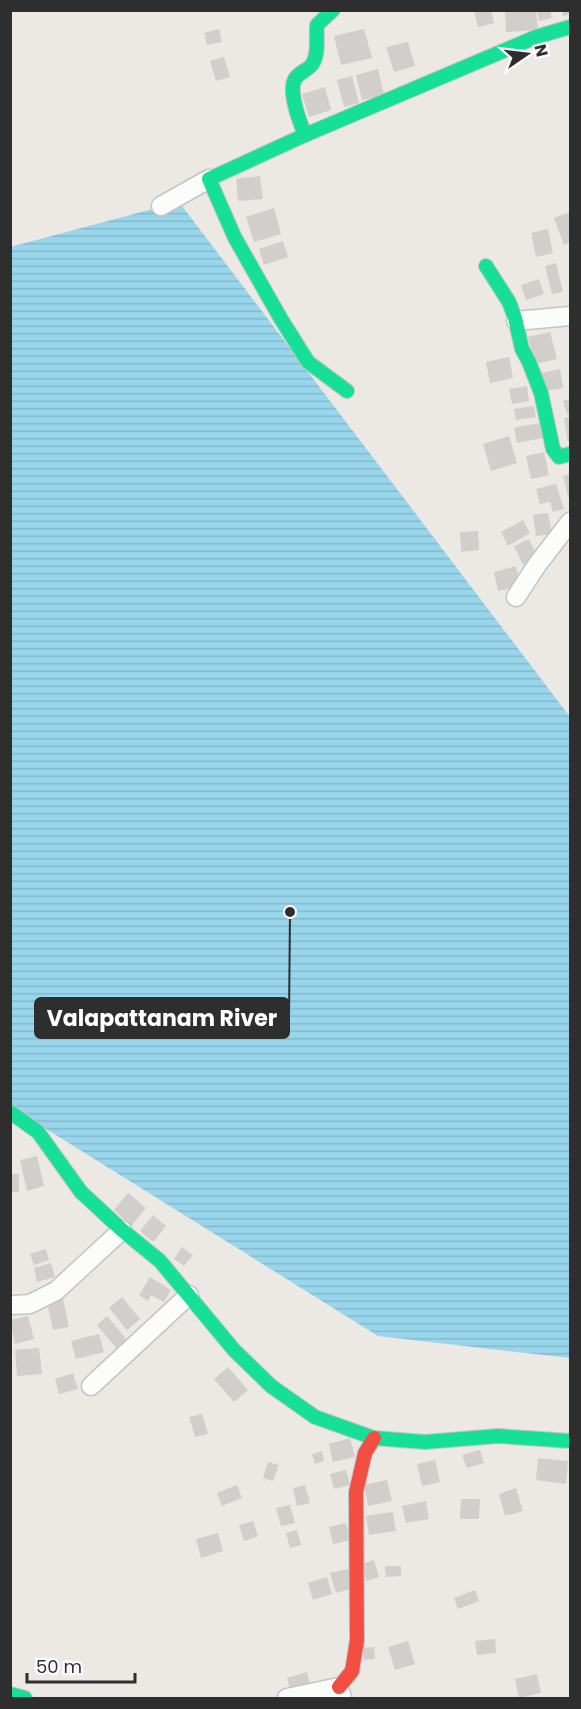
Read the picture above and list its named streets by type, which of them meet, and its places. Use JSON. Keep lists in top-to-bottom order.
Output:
{
  "places": ["Valapattanam River"],
  "scale_bar": "50 m",
  "north": "right"
}
